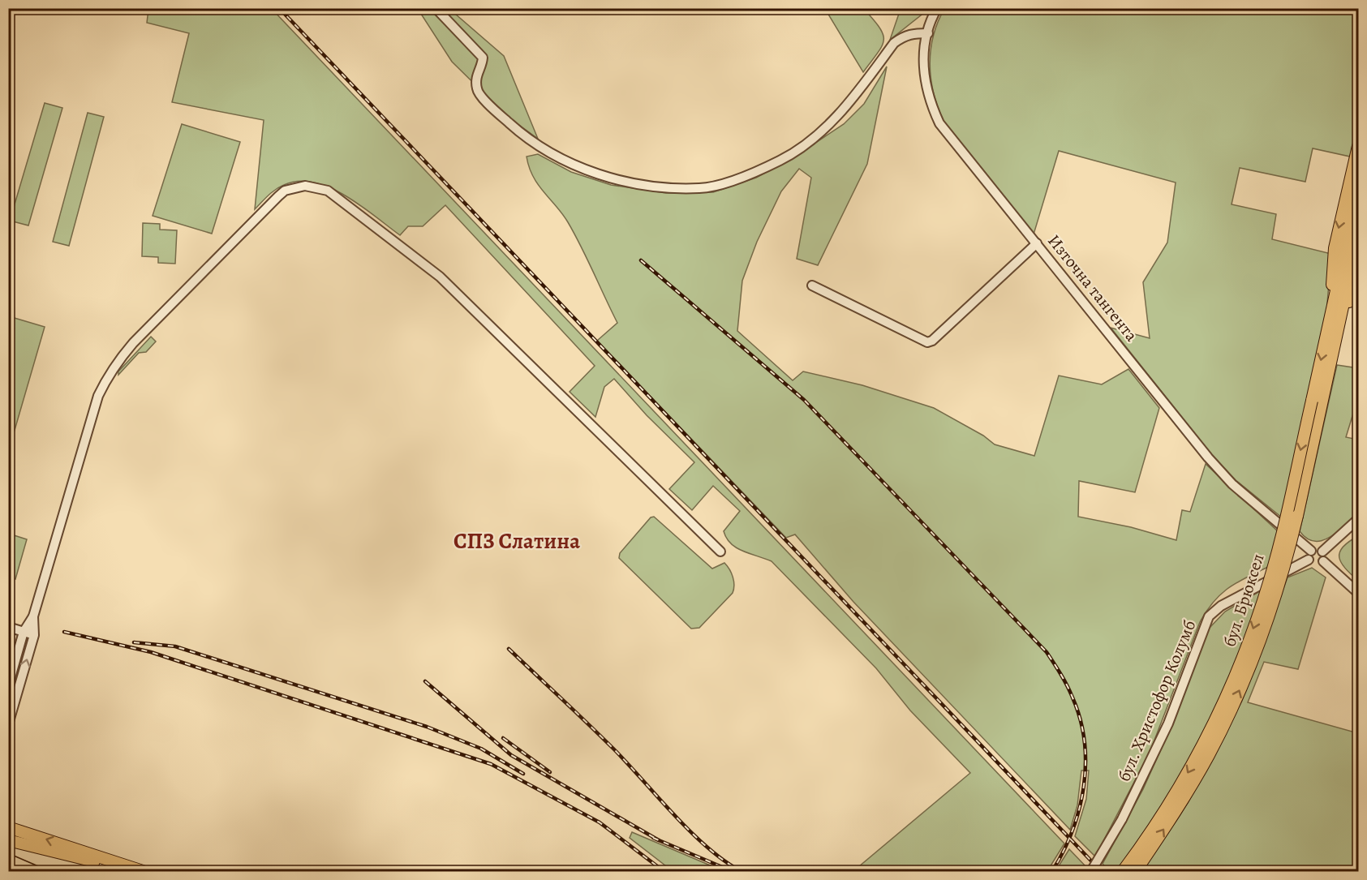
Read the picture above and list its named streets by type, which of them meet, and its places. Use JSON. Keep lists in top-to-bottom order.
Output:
{
  "streets": {
    "main road": ["бул. Брюксел"],
    "street": ["Източна тангента", "бул. Христофор Колумб"]
  },
  "crossings": [
    ["Източна тангента", "бул. Христофор Колумб"]
  ],
  "districts": ["СПЗ Слатина"]
}
